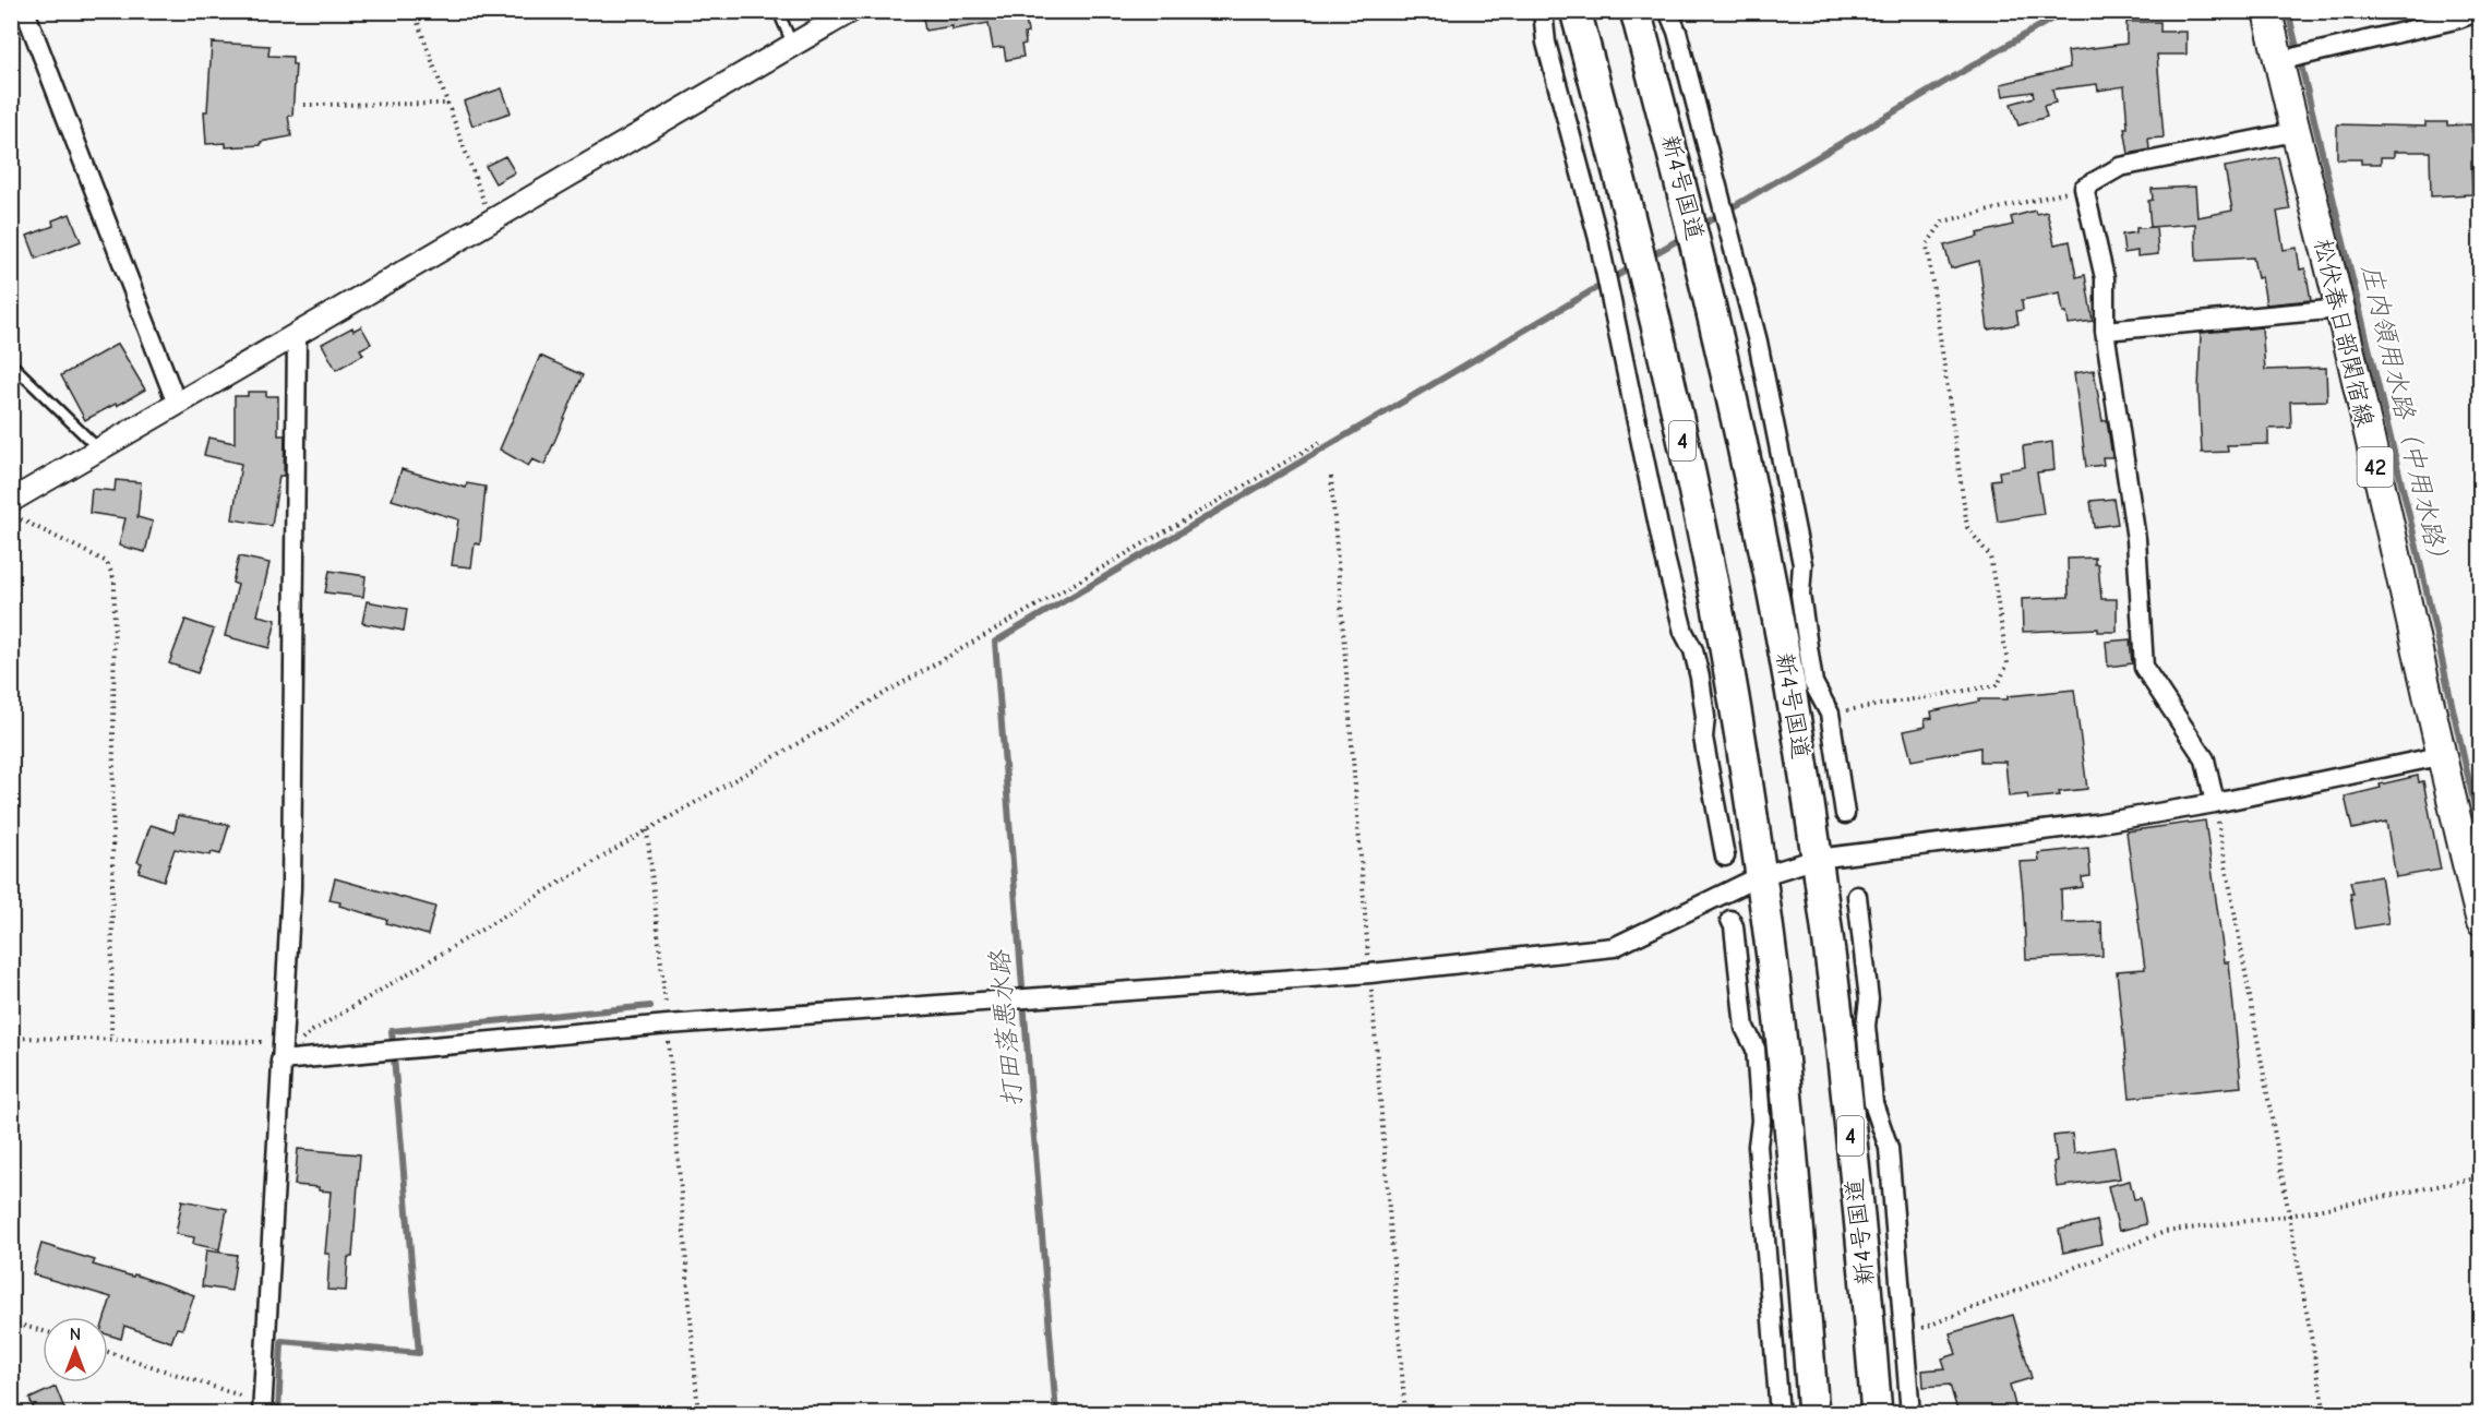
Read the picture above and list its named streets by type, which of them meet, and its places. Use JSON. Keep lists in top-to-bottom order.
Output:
{
  "streets": {
    "highway": ["新4号国道", "4"],
    "main road": ["松伏春日部関宿線", "42"]
  },
  "water": ["庄内領用水路（中用水路）", "打田落悪水路"],
  "north": "top"
}
